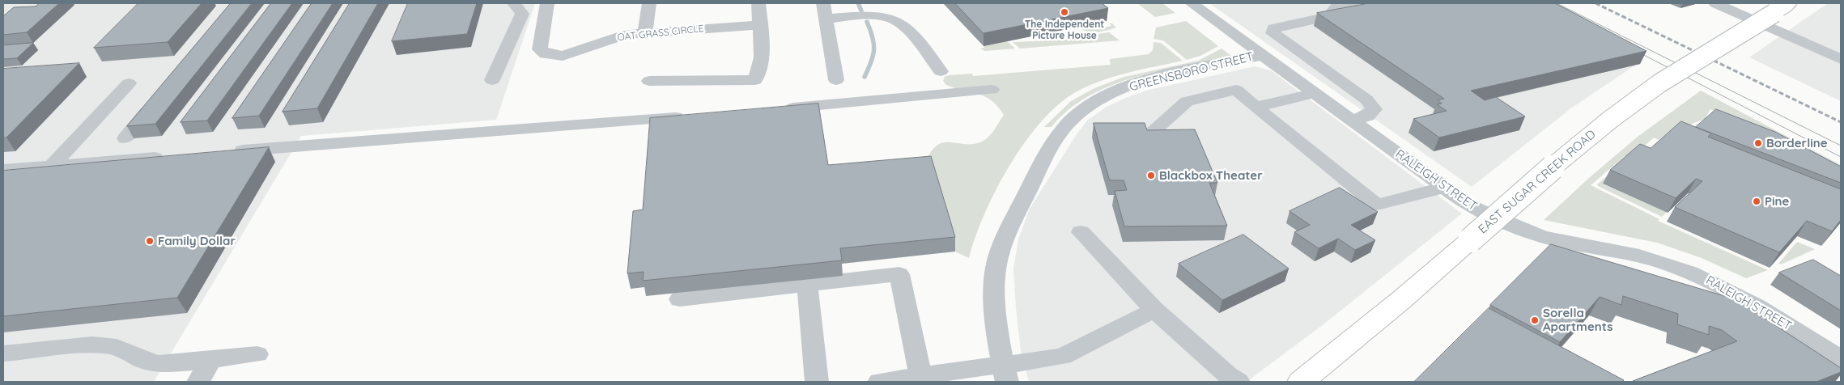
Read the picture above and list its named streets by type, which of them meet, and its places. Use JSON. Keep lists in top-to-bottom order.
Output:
{
  "streets": {
    "main road": ["EAST SUGAR CREEK ROAD"],
    "street": ["OAT GRASS CIRCLE", "GREENSBORO STREET", "RALEIGH STREET"]
  },
  "crossings": [
    ["GREENSBORO STREET", "RALEIGH STREET"]
  ],
  "places": [
    "The Independent Picture House",
    "Borderline",
    "Blackbox Theater",
    "Pine",
    "Family Dollar",
    "Sorella Apartments"
  ]
}
